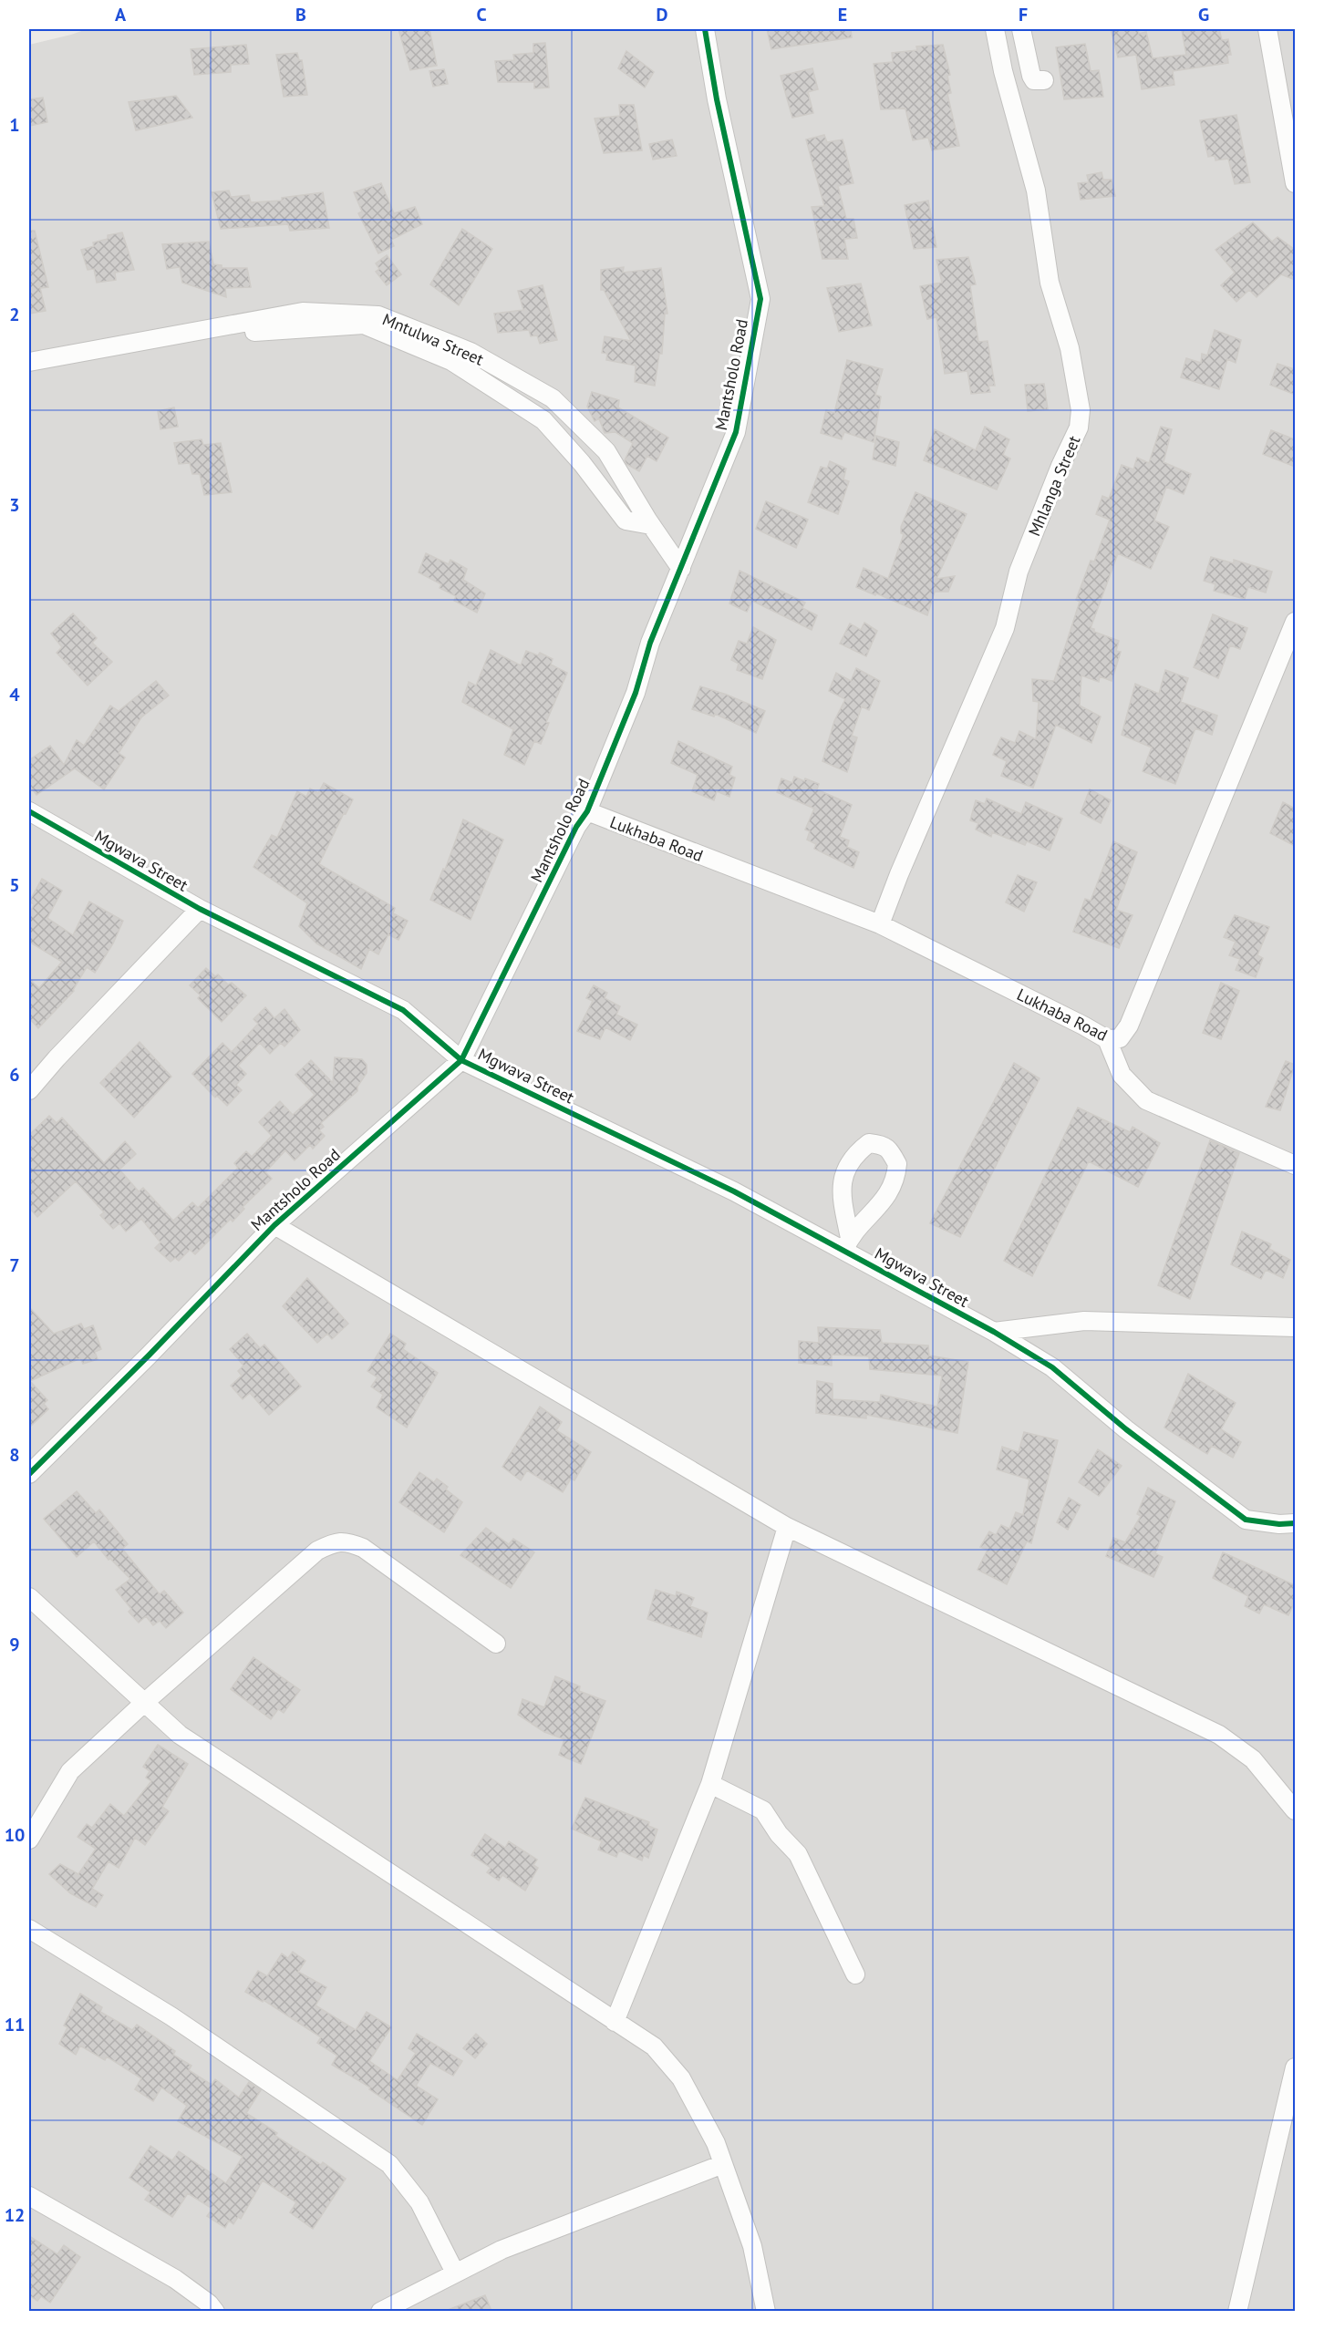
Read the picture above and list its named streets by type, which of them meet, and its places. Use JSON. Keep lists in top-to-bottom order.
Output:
{
  "streets": {
    "street": [
      "Mntulwa Street",
      "Mantsholo Road",
      "Mhlanga Street",
      "Lukhaba Road",
      "Mgwava Street"
    ]
  },
  "crossings": [
    ["Mntulwa Street", "Mantsholo Road"],
    ["Mantsholo Road", "Lukhaba Road"],
    ["Mantsholo Road", "Mgwava Street"],
    ["Mhlanga Street", "Lukhaba Road"]
  ],
  "grid": {
    "columns": [
      "A",
      "B",
      "C",
      "D",
      "E",
      "F",
      "G"
    ],
    "rows": [
      "1",
      "2",
      "3",
      "4",
      "5",
      "6",
      "7",
      "8",
      "9",
      "10",
      "11",
      "12"
    ]
  }
}
